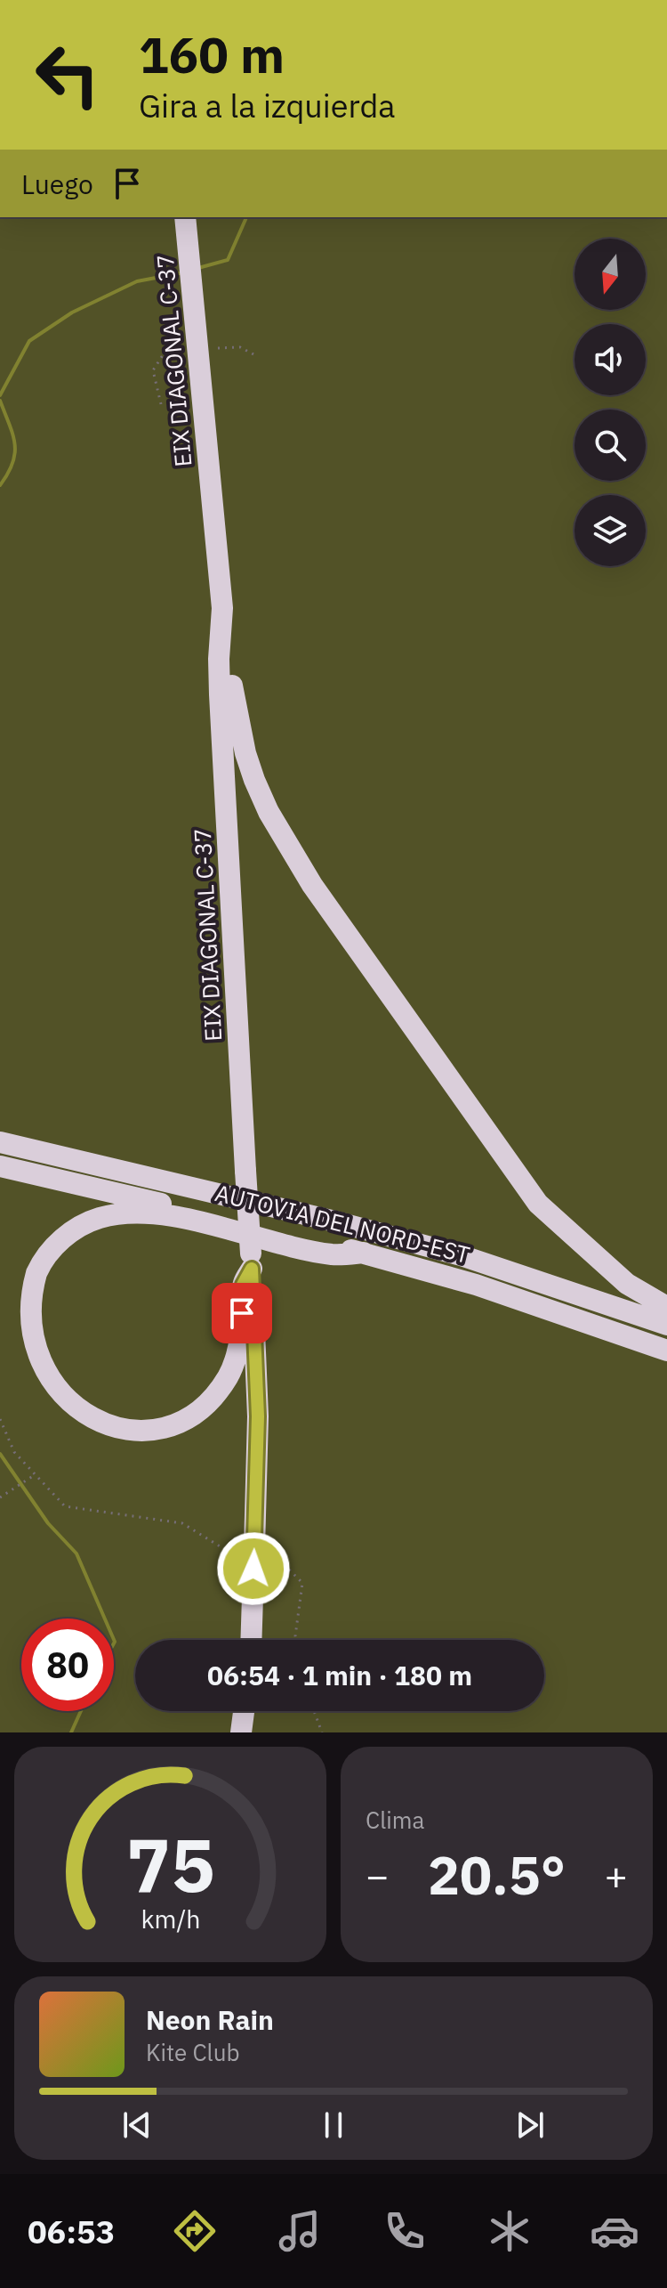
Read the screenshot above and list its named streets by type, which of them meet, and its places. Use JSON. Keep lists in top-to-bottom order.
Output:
{
  "streets": {
    "highway": ["EIX DIAGONAL C-37", "AUTOVIA DEL NORD-EST"]
  },
  "north": "bottom",
  "page": {
    "turn": ["160 m", "Gira a la izquierda"],
    "then": "Luego",
    "limit": "80",
    "trip": "06:54 · 1 min · 180 m",
    "tile": "Clima",
    "heat": ["−", "20.5°", "+"],
    "song": ["Neon Rain", "Kite Club"],
    "tabs": "06:53",
    "gauge": ["75", "km/h"]
  }
}
